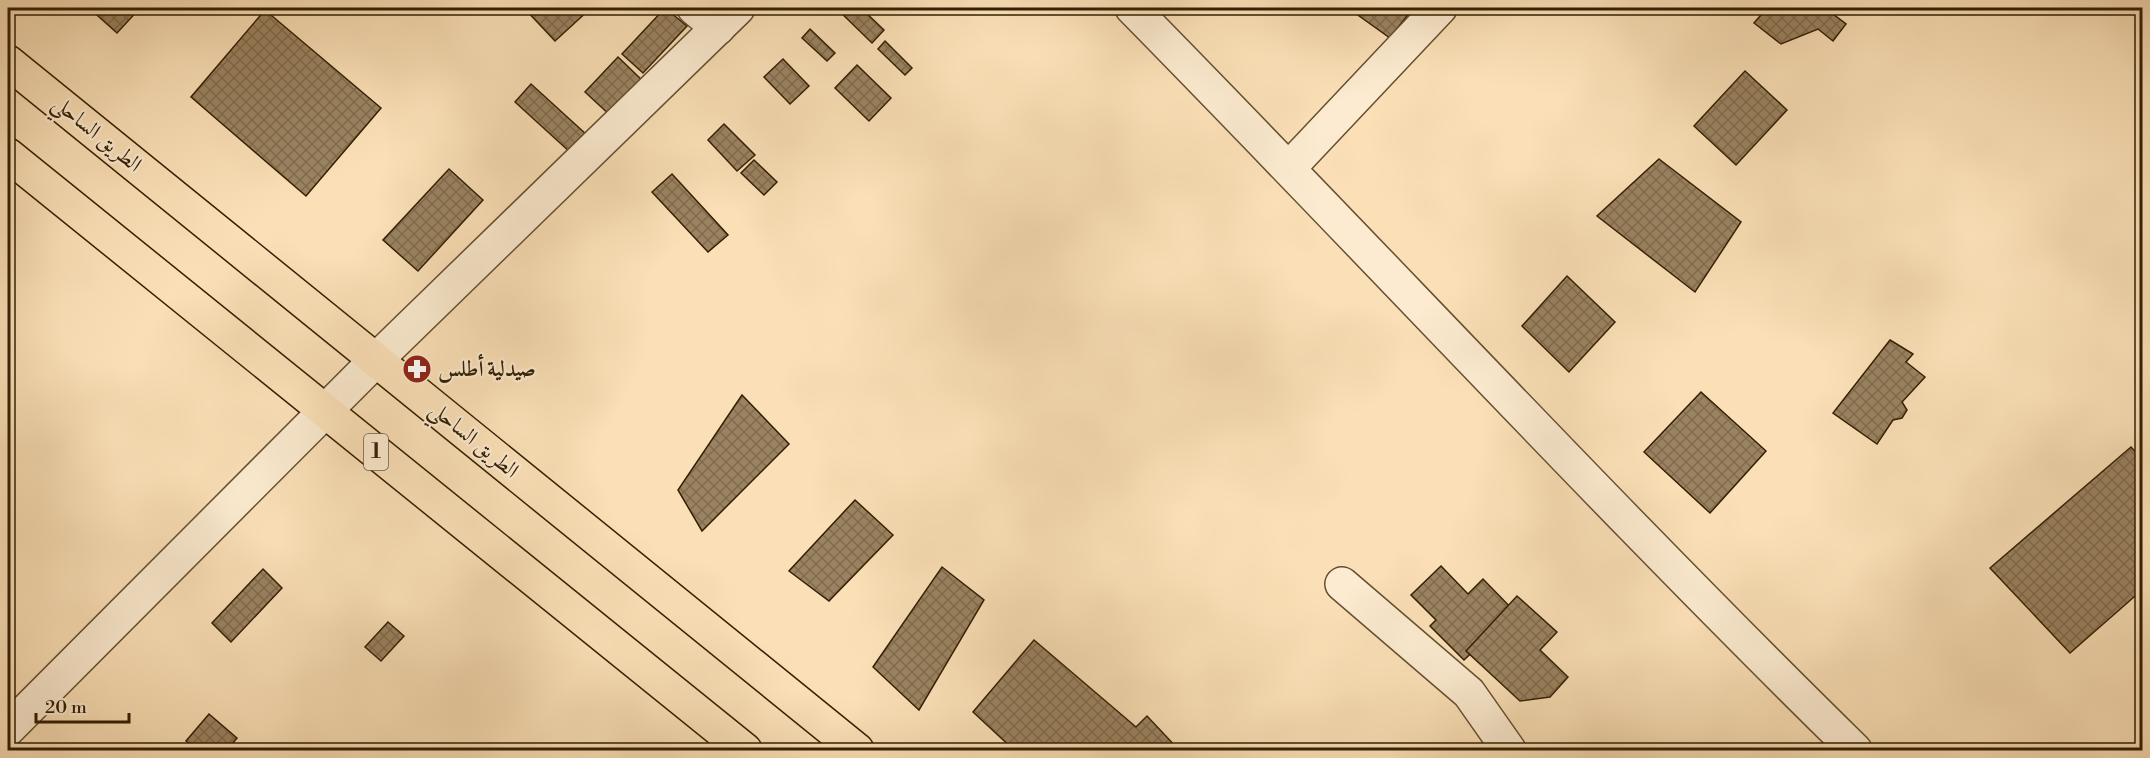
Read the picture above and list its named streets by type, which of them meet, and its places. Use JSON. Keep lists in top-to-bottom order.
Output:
{
  "streets": {
    "highway": ["الطريق الساحلي", "1"]
  },
  "places": {
    "pharmacy": ["صيدلية أطلس"]
  },
  "scale_bar": "20 m"
}
